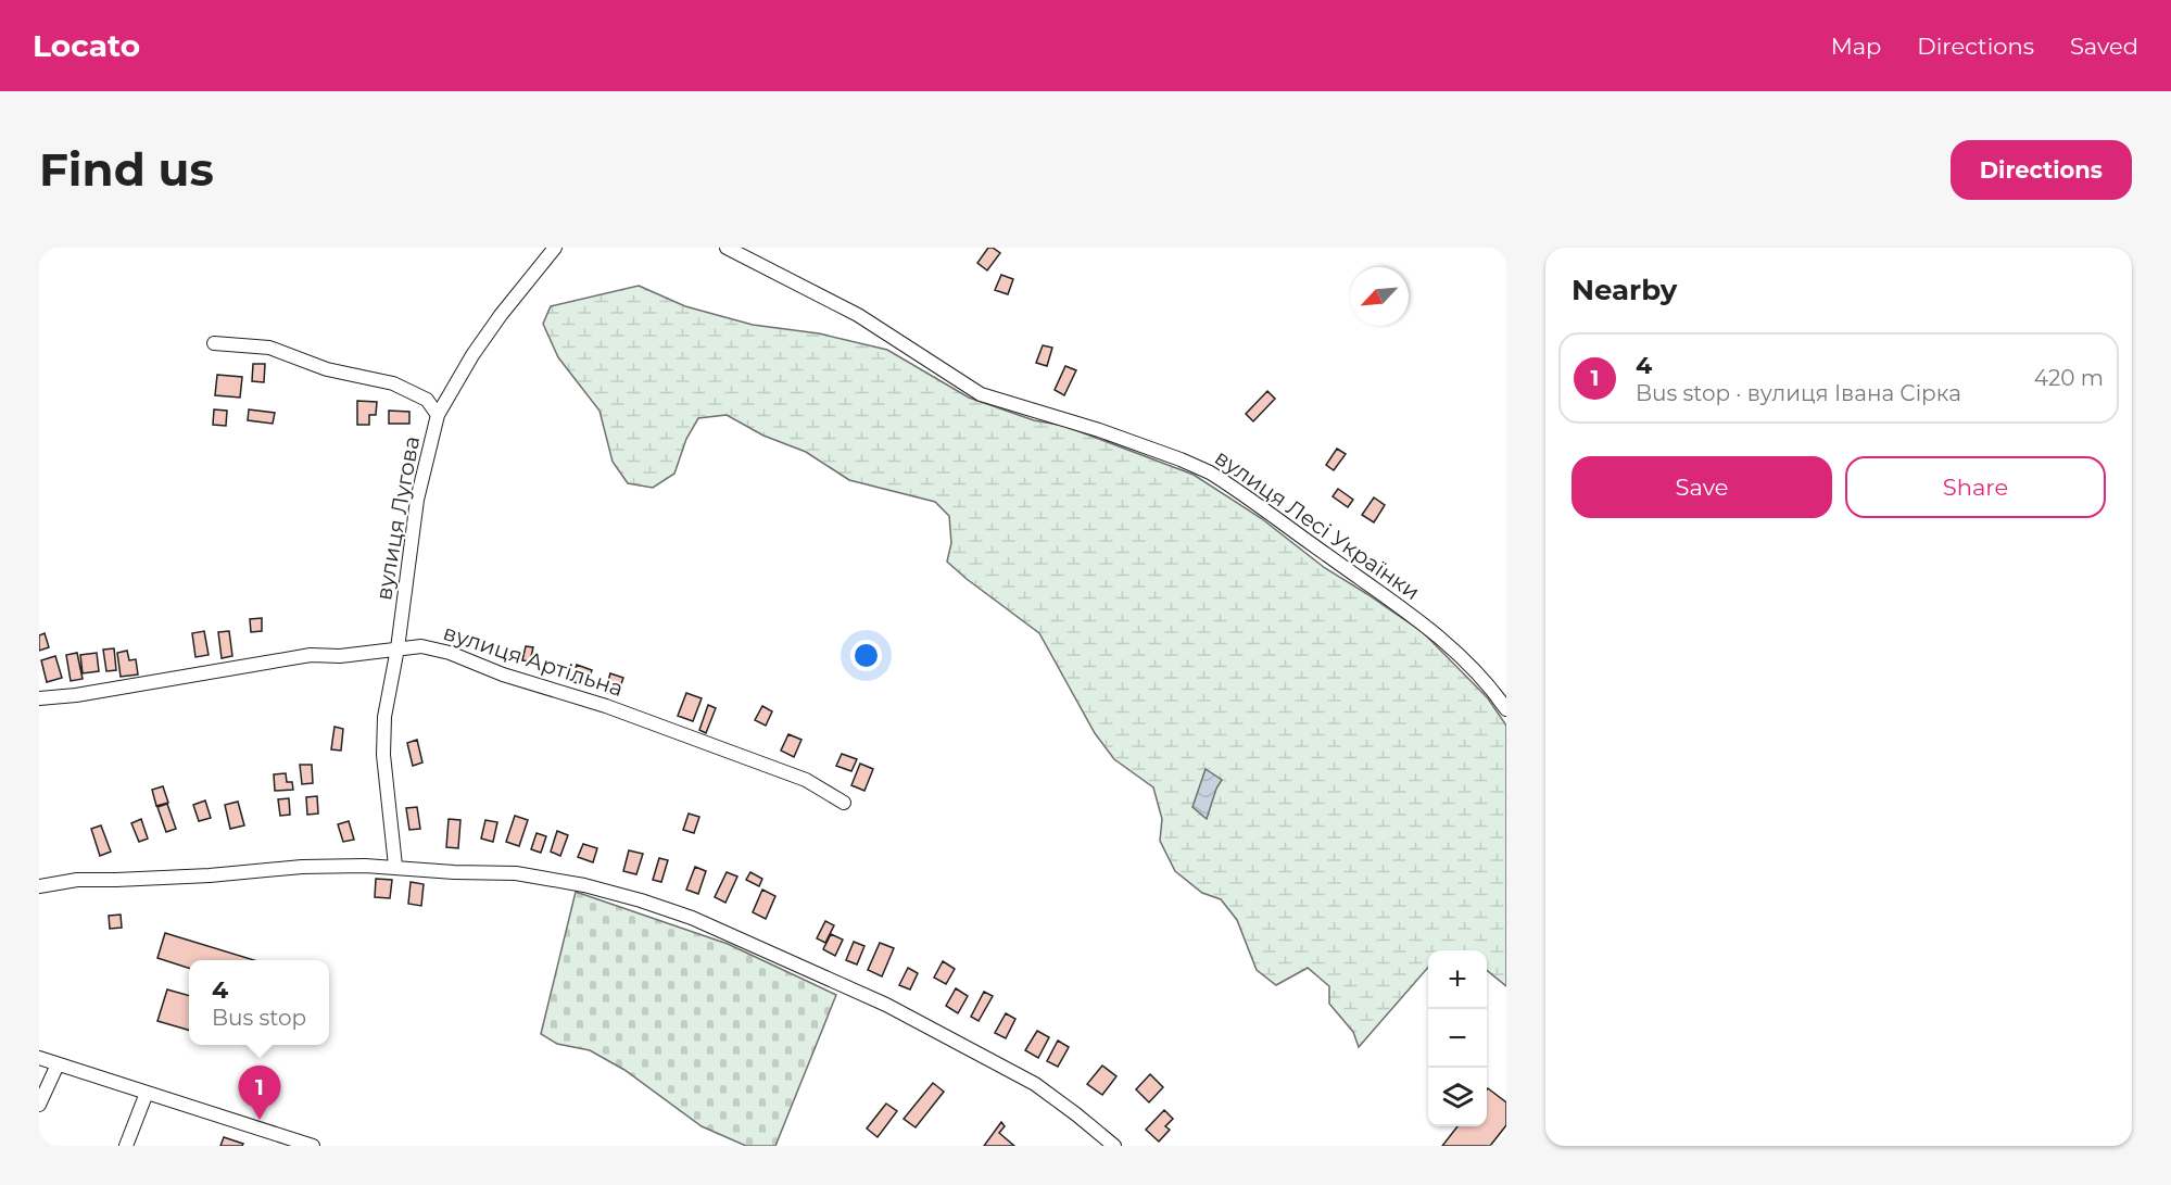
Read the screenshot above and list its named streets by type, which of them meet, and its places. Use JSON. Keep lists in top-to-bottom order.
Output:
{
  "streets": {
    "street": ["вулиця Лугова", "вулиця Лесі Українки", "вулиця Артільна"]
  },
  "crossings": [
    ["вулиця Лугова", "вулиця Артільна"]
  ],
  "north": "bottom left",
  "page": {
    "header": "Locato",
    "nav": ["Map", "Directions", "Saved"],
    "buttons": [
      "Directions",
      ["Save", "Share"]
    ],
    "title": "Find us",
    "heading": "Nearby",
    "list": [
      {
        "mark": "1",
        "name": "4",
        "note": "Bus stop · вулиця Івана Сірка",
        "value": "420 m"
      }
    ],
    "map_buttons": ["+", "−"],
    "popup": ["4", "Bus stop"],
    "pins": "1"
  }
}
